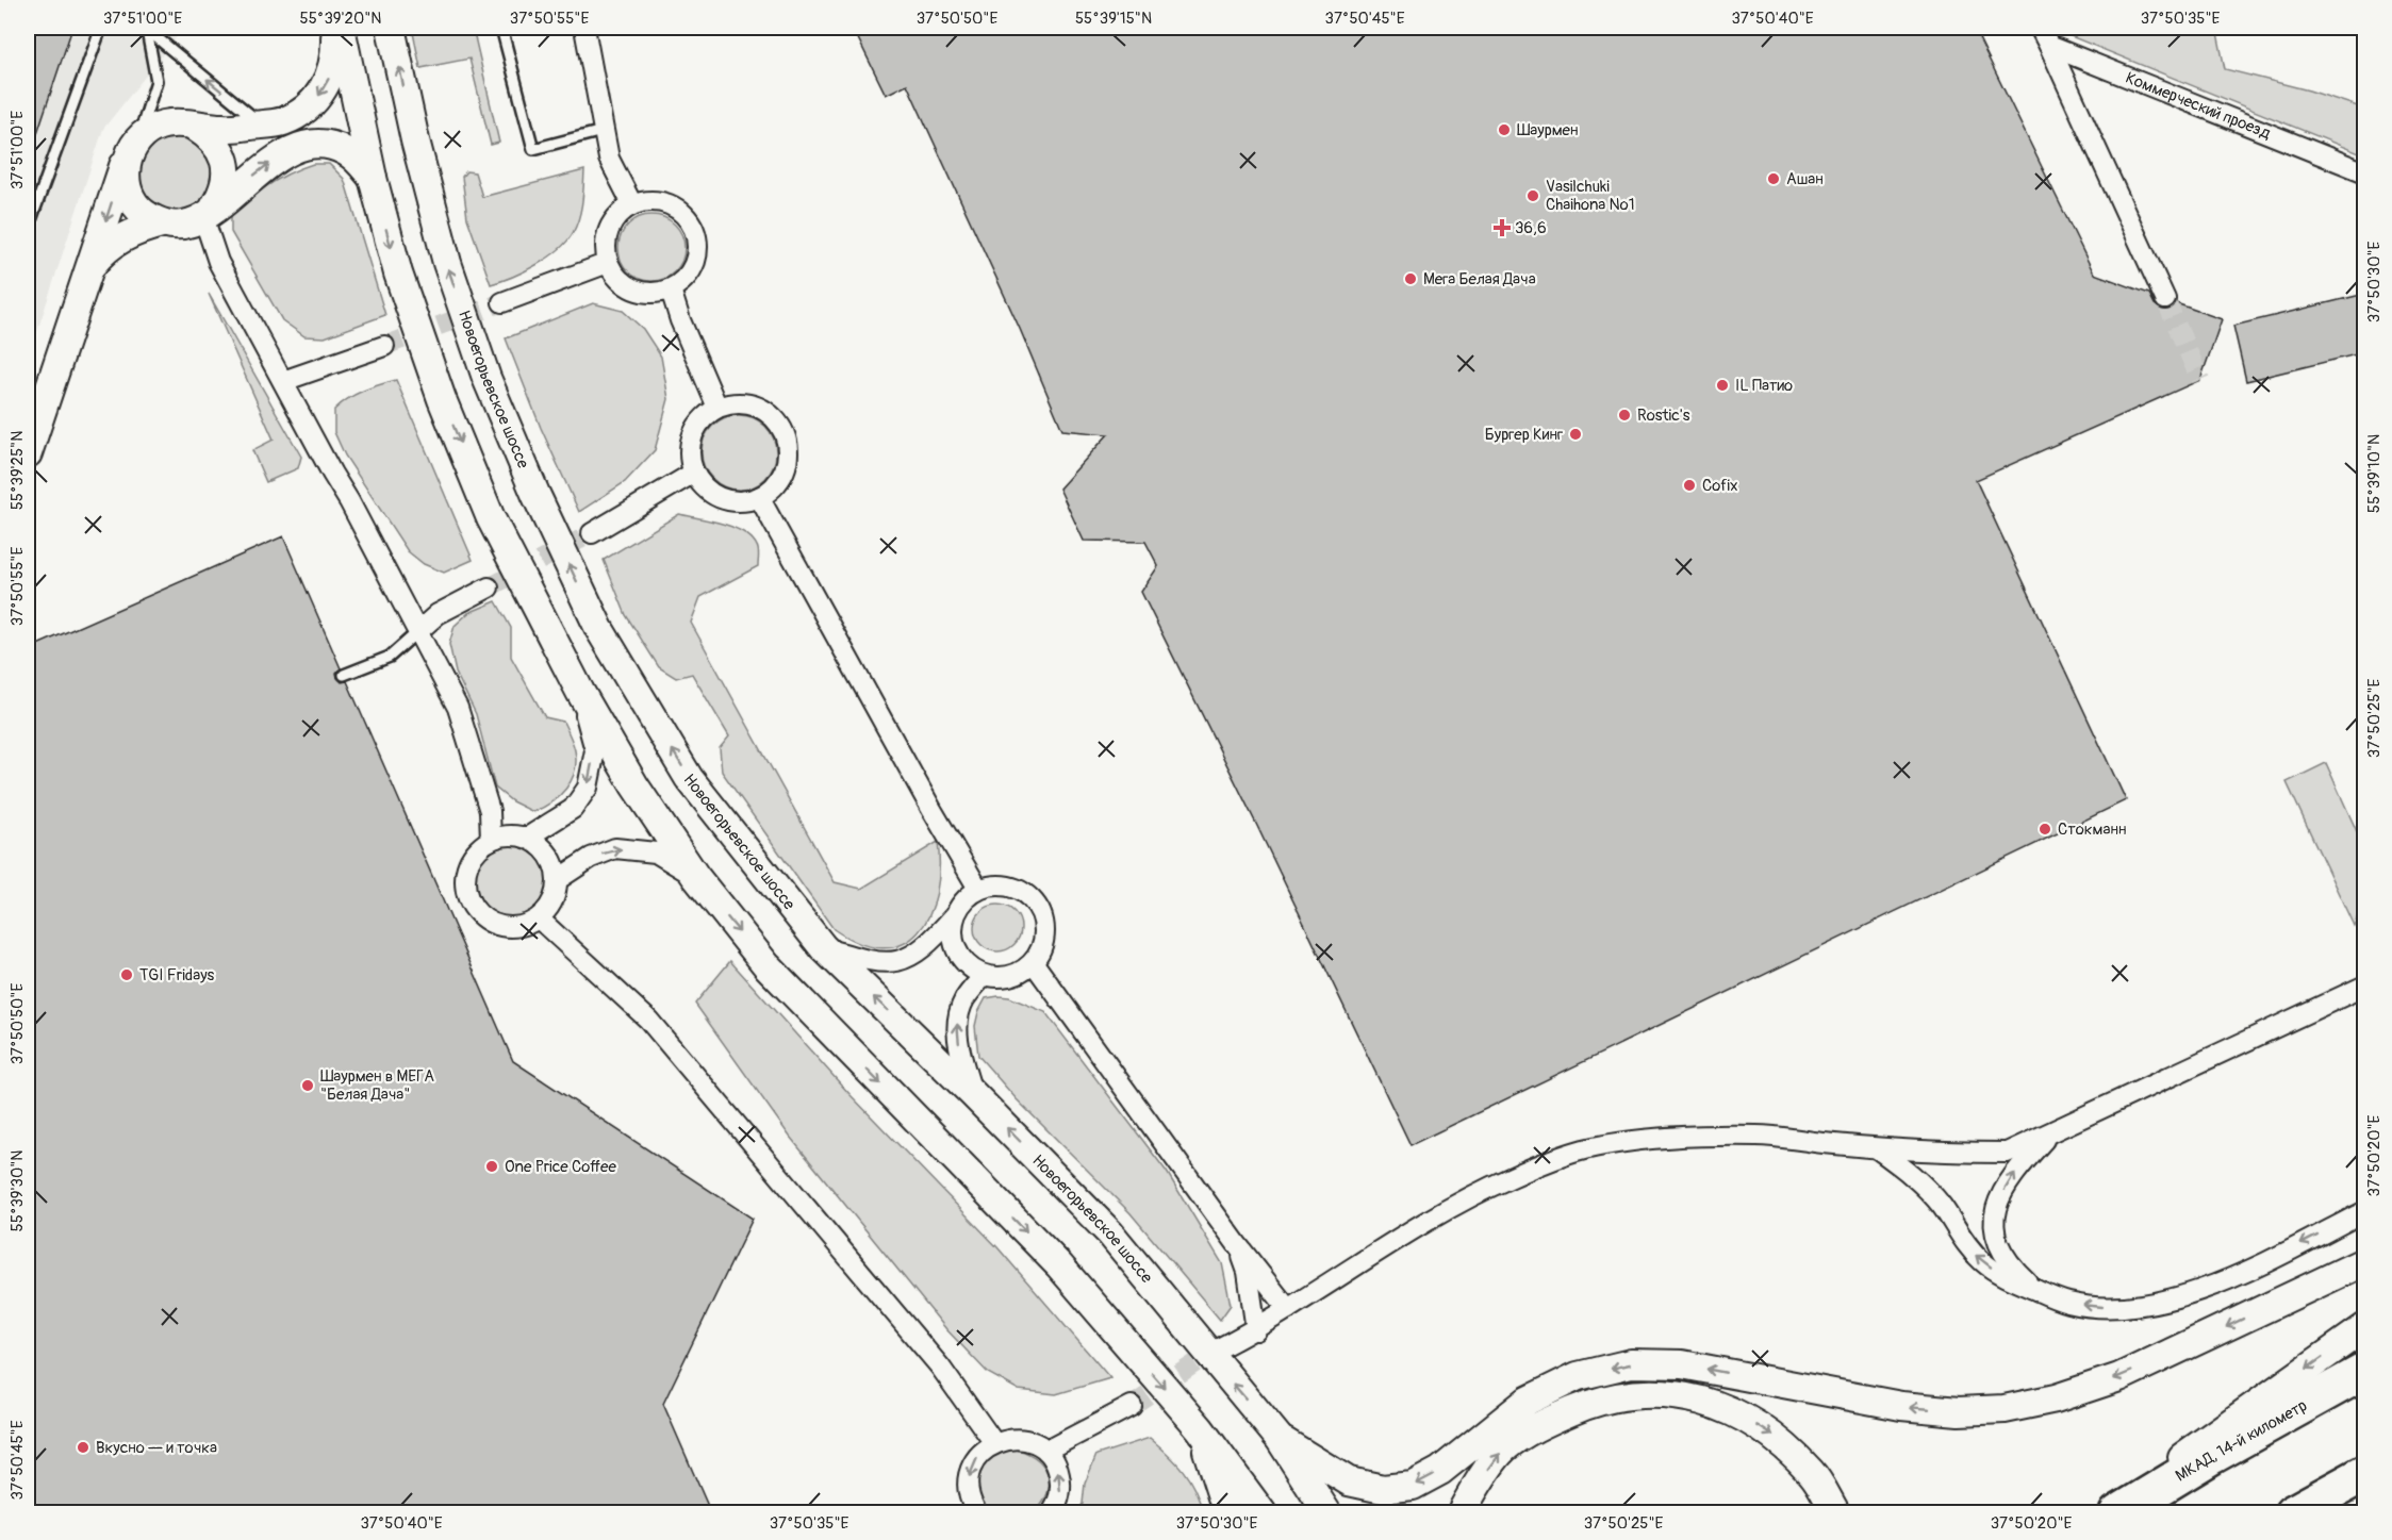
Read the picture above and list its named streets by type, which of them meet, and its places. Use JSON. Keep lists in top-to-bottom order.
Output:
{
  "streets": {
    "highway": ["МКАД, 14-й километр"],
    "main road": ["Новоегорьевское шоссе"],
    "street": ["Коммерческий проезд"]
  },
  "places": {
    "other": [
      "Шаурмен",
      "Ашан",
      "Vasilchuki Chaihona №1",
      "Мега Белая Дача",
      "IL Патио",
      "Rostic's",
      "Бургер Кинг",
      "Cofix",
      "Стокманн",
      "TGI Fridays",
      "Шаурмен в МЕГА \"Белая Дача\"",
      "One Price Coffee",
      "Вкусно — и точка"
    ],
    "health": ["36,6"]
  },
  "coordinates": [
    "37°51'00\"E",
    "55°39'20\"N",
    "37°50'55\"E",
    "37°50'50\"E",
    "55°39'15\"N",
    "37°50'45\"E",
    "37°50'40\"E",
    "37°50'35\"E",
    "37°50'30\"E",
    "55°39'25\"N",
    "55°39'10\"N",
    "37°50'25\"E",
    "37°50'20\"E",
    "55°39'30\"N"
  ]
}
